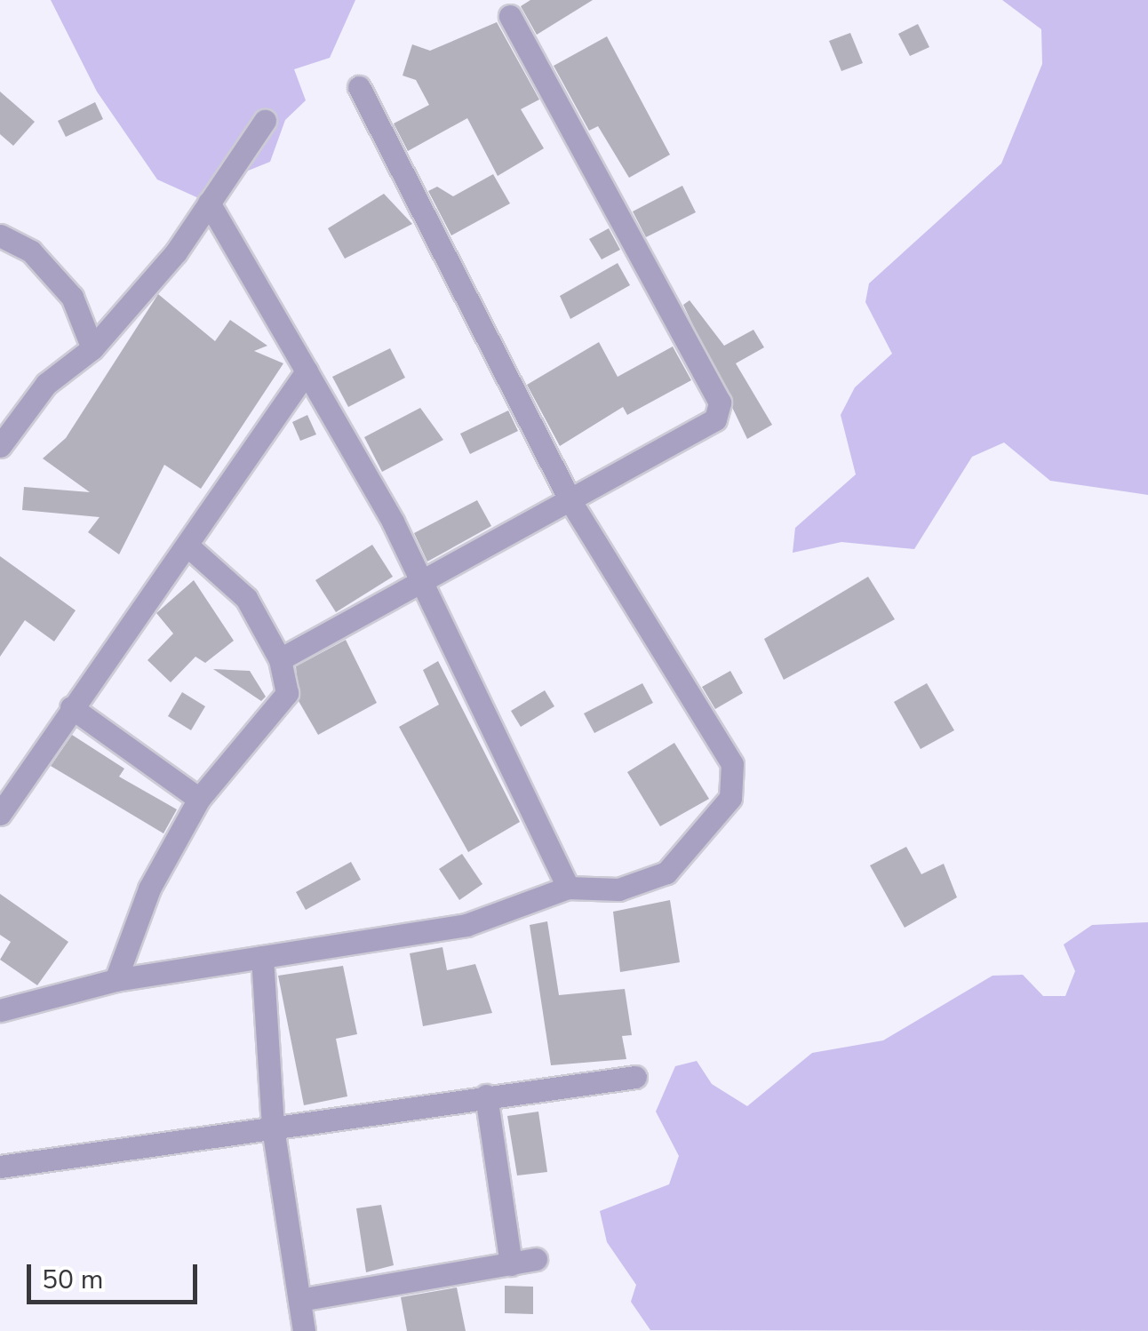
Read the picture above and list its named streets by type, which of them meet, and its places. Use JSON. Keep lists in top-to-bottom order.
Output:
{
  "scale_bar": "50 m"
}
